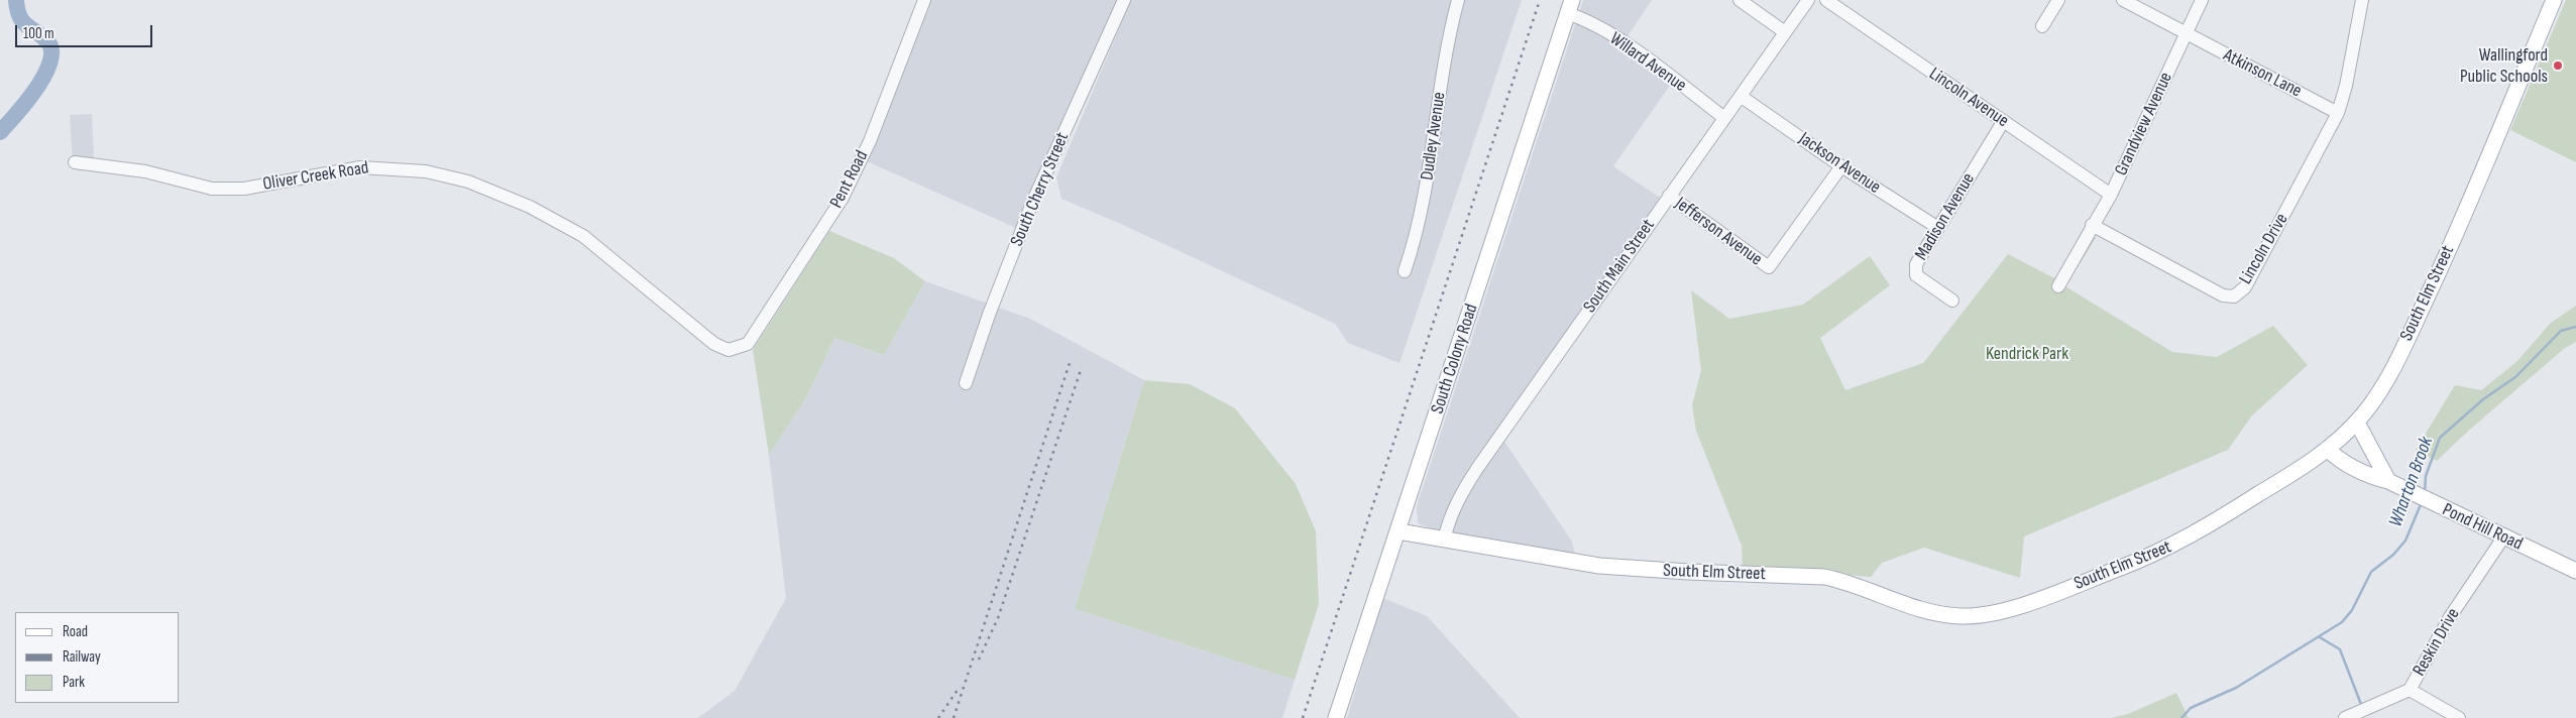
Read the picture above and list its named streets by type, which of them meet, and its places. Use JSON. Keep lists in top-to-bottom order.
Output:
{
  "streets": {
    "main road": ["South Elm Street", "South Colony Road", "Pond Hill Road"],
    "street": [
      "Willard Avenue",
      "Atkinson Lane",
      "Lincoln Avenue",
      "Grandview Avenue",
      "Dudley Avenue",
      "Jackson Avenue",
      "Oliver Creek Road",
      "Pent Road",
      "South Cherry Street",
      "Madison Avenue",
      "Jefferson Avenue",
      "Lincoln Drive",
      "South Main Street",
      "Reskin Drive"
    ]
  },
  "crossings": [
    ["Willard Avenue", "South Main Street"],
    ["Willard Avenue", "South Colony Road"],
    ["Atkinson Lane", "Grandview Avenue"],
    ["Atkinson Lane", "Lincoln Drive"],
    ["Lincoln Avenue", "Grandview Avenue"],
    ["Lincoln Avenue", "Madison Avenue"],
    ["Grandview Avenue", "Lincoln Drive"],
    ["Jackson Avenue", "Madison Avenue"],
    ["Jackson Avenue", "Jefferson Avenue"],
    ["Jackson Avenue", "South Main Street"],
    ["Oliver Creek Road", "Pent Road"],
    ["Jefferson Avenue", "South Main Street"],
    ["South Main Street", "South Elm Street"],
    ["South Elm Street", "South Colony Road"],
    ["South Elm Street", "Pond Hill Road"],
    ["Pond Hill Road", "Reskin Drive"]
  ],
  "water": ["Wharton Brook"],
  "parks": ["Kendrick Park"],
  "places": ["Wallingford Public Schools"],
  "legend": ["Road", "Railway", "Park"],
  "scale_bar": "100 m"
}
